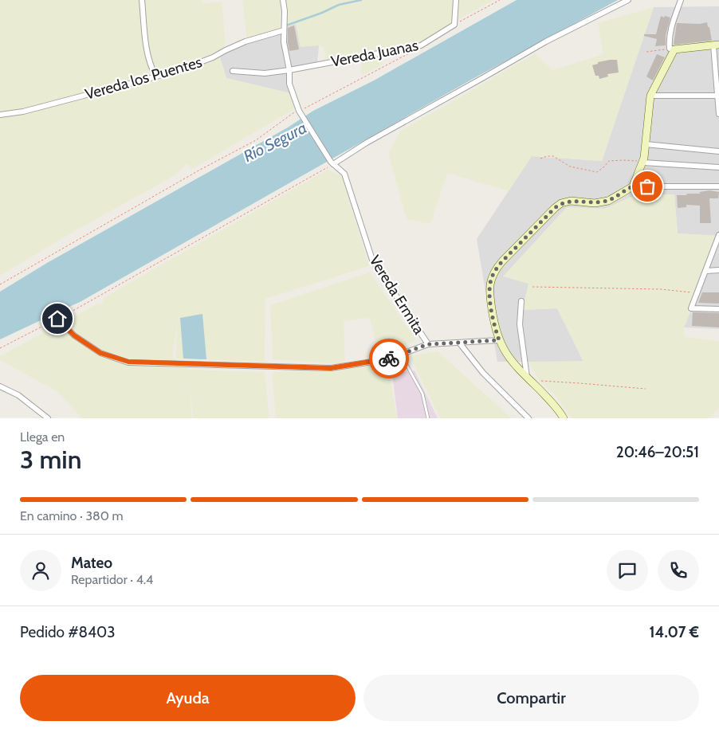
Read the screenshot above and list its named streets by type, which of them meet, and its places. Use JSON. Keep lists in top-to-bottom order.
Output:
{
  "streets": {
    "street": ["Vereda Juanas", "Vereda los Puentes", "Vereda Ermita"]
  },
  "crossings": [
    ["Vereda Juanas", "Vereda Ermita"],
    ["Vereda los Puentes", "Vereda Ermita"]
  ],
  "water": ["Río Segura"],
  "page": {
    "heading": ["3 min", "Llega en", "20:46–20:51"],
    "panel": [
      "Mateo",
      "Repartidor · 4.4",
      "Pedido #8403",
      "14.07 €"
    ],
    "bar": "En camino · 380 m",
    "buttons": ["Ayuda", "Compartir"]
  }
}
